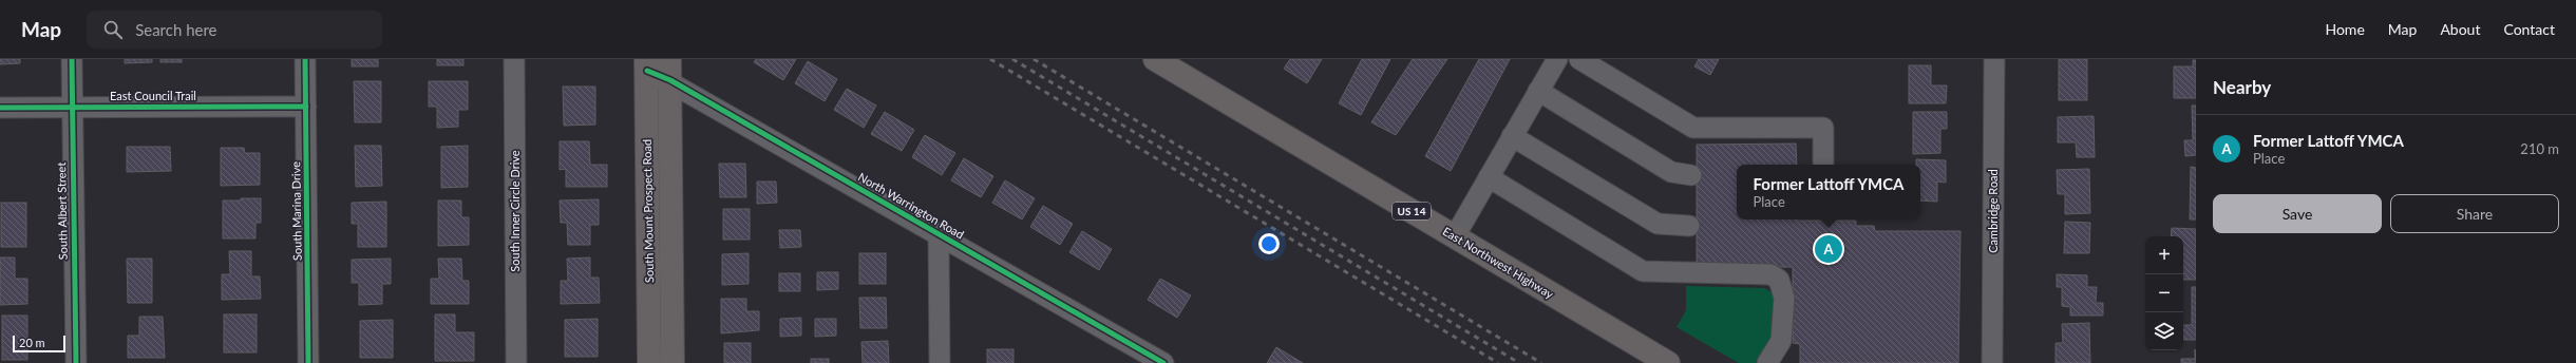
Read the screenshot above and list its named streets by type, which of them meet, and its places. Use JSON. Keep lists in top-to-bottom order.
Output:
{
  "streets": {
    "main road": ["South Mount Prospect Road", "US 14", "East Northwest Highway"],
    "street": [
      "East Council Trail",
      "North Warrington Road",
      "South Albert Street",
      "South Marina Drive",
      "South Inner Circle Drive",
      "Cambridge Road"
    ]
  },
  "crossings": [
    ["East Council Trail", "South Albert Street"],
    ["East Council Trail", "South Marina Drive"],
    ["North Warrington Road", "South Mount Prospect Road"]
  ],
  "scale_bar": "20 m",
  "page": {
    "header": "Map",
    "search": "Search here",
    "nav": [
      "Home",
      "Map",
      "About",
      "Contact"
    ],
    "heading": "Nearby",
    "list": [
      {
        "mark": "A",
        "name": "Former Lattoff YMCA",
        "note": "Place",
        "value": "210 m"
      }
    ],
    "popup": ["Former Lattoff YMCA", "Place"],
    "buttons": ["Save", "Share"],
    "pins": "A",
    "map_buttons": ["+", "−"],
    "scale": "20 m"
  }
}
